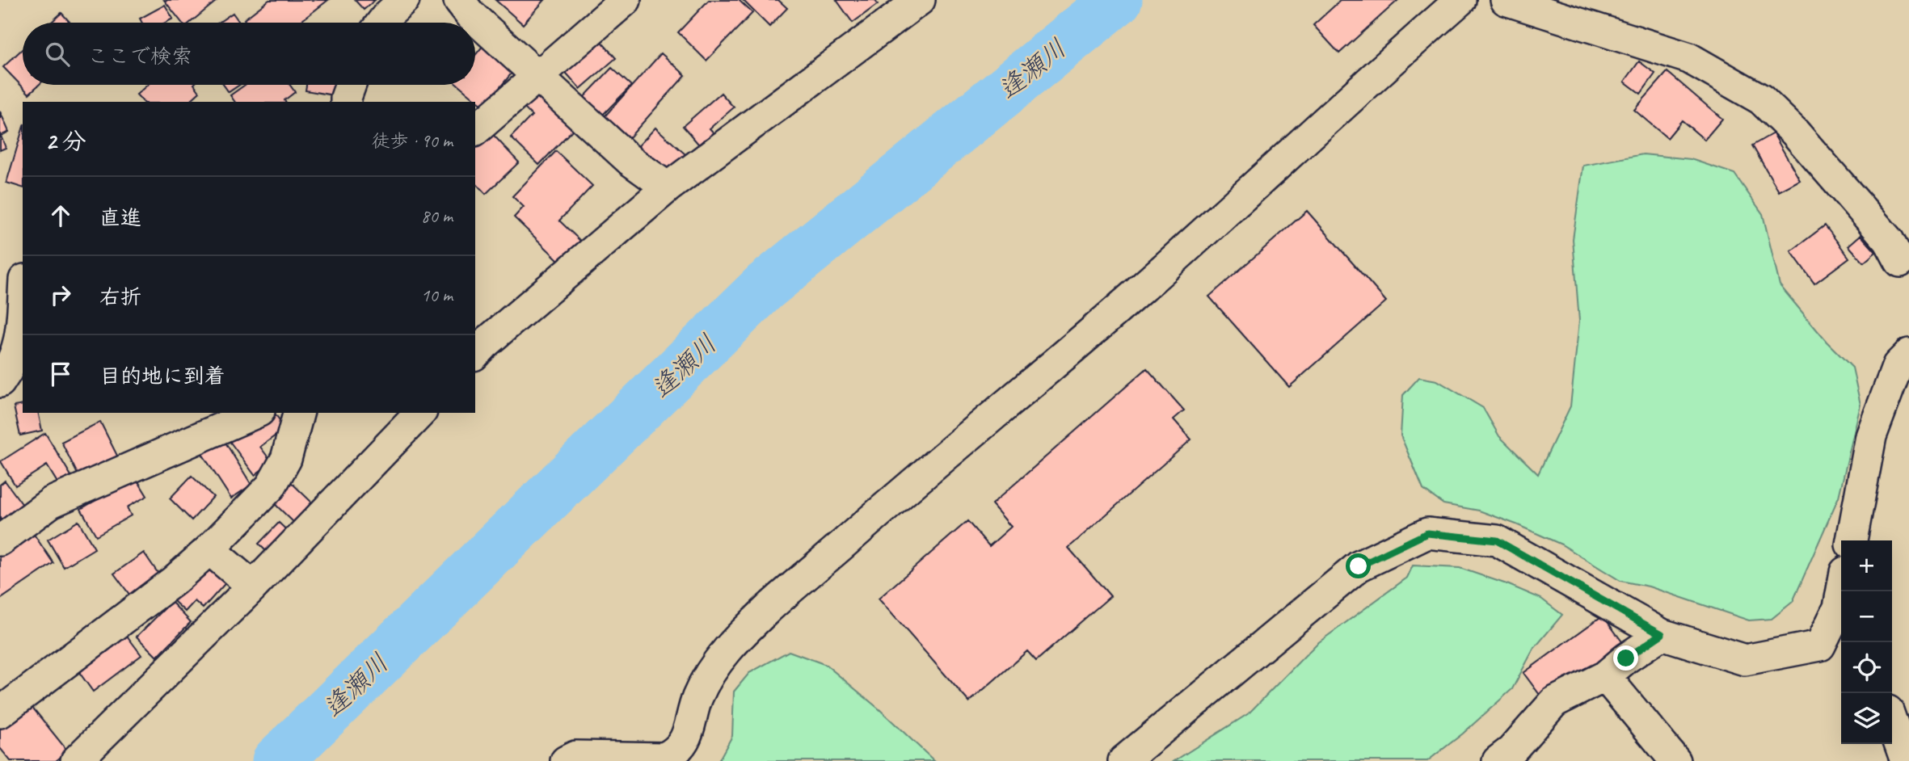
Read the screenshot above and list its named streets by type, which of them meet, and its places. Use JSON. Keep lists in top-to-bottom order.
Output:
{
  "water": ["逢瀬川"],
  "page": {
    "search": "ここで検索",
    "heading": ["2 分", "徒歩 · 90 m"],
    "list": [
      ["直進", "80 m"],
      ["右折", "10 m"],
      "目的地に到着"
    ],
    "map_buttons": ["+", "−"]
  }
}
